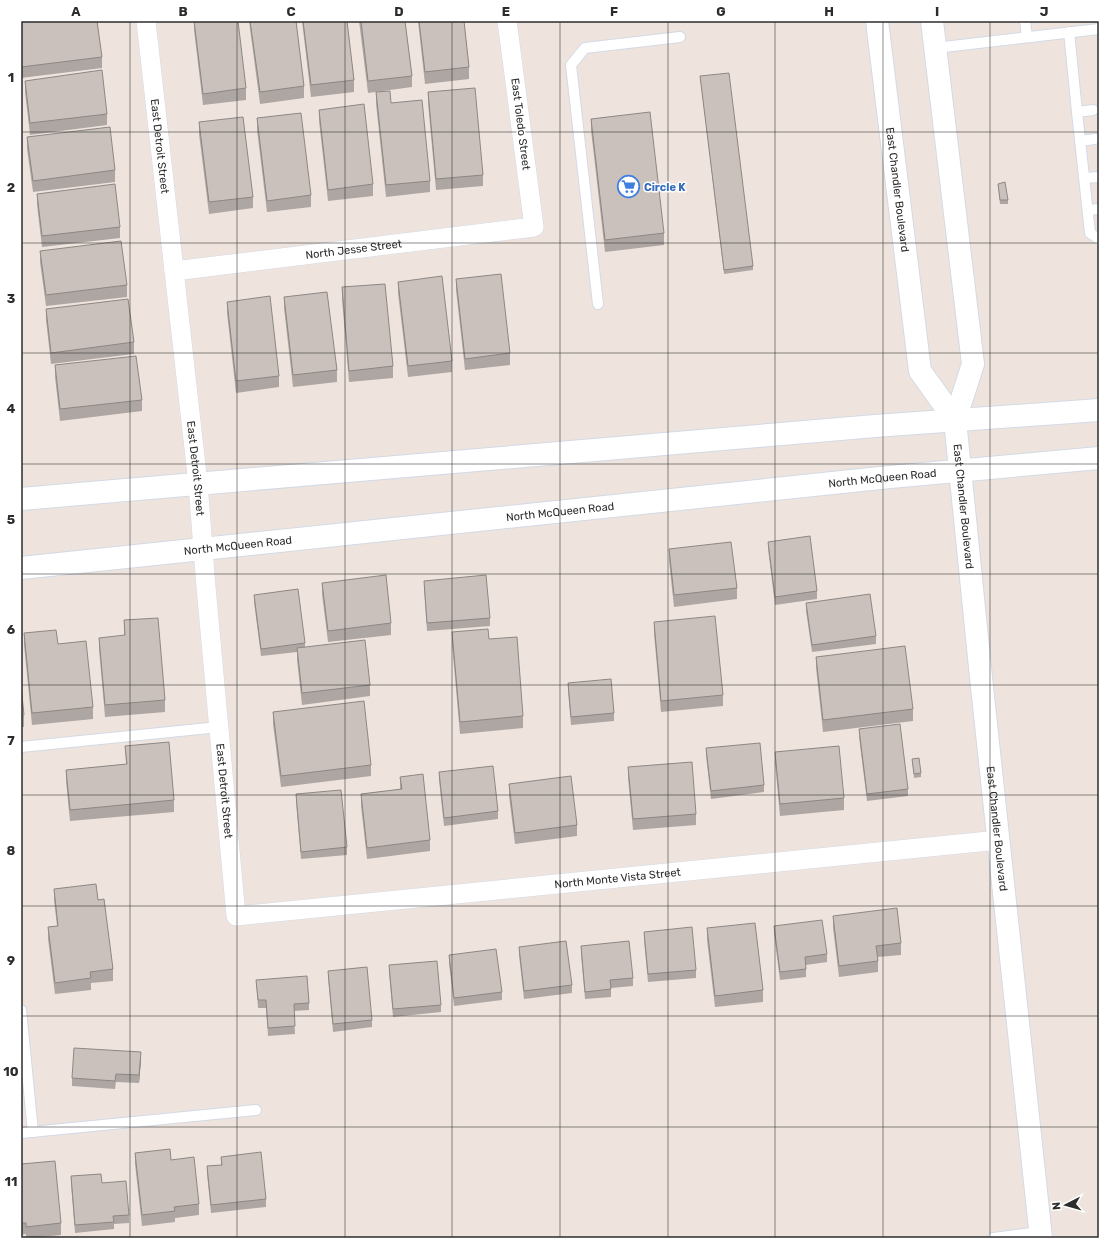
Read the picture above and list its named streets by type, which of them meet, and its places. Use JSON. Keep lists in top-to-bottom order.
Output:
{
  "streets": {
    "main road": ["East Chandler Boulevard", "North McQueen Road"],
    "street": [
      "East Toledo Street",
      "East Detroit Street",
      "North Jesse Street",
      "North Monte Vista Street"
    ]
  },
  "crossings": [
    ["East Toledo Street", "North Jesse Street"],
    ["East Detroit Street", "North Jesse Street"],
    ["East Detroit Street", "North McQueen Road"],
    ["East Detroit Street", "North Monte Vista Street"],
    ["East Chandler Boulevard", "North McQueen Road"],
    ["East Chandler Boulevard", "North Monte Vista Street"]
  ],
  "places": {
    "supermarket": ["Circle K"]
  },
  "north": "left",
  "grid": {
    "columns": [
      "A",
      "B",
      "C",
      "D",
      "E",
      "F",
      "G",
      "H",
      "I",
      "J"
    ],
    "rows": [
      "1",
      "2",
      "3",
      "4",
      "5",
      "6",
      "7",
      "8",
      "9",
      "10",
      "11"
    ]
  }
}
